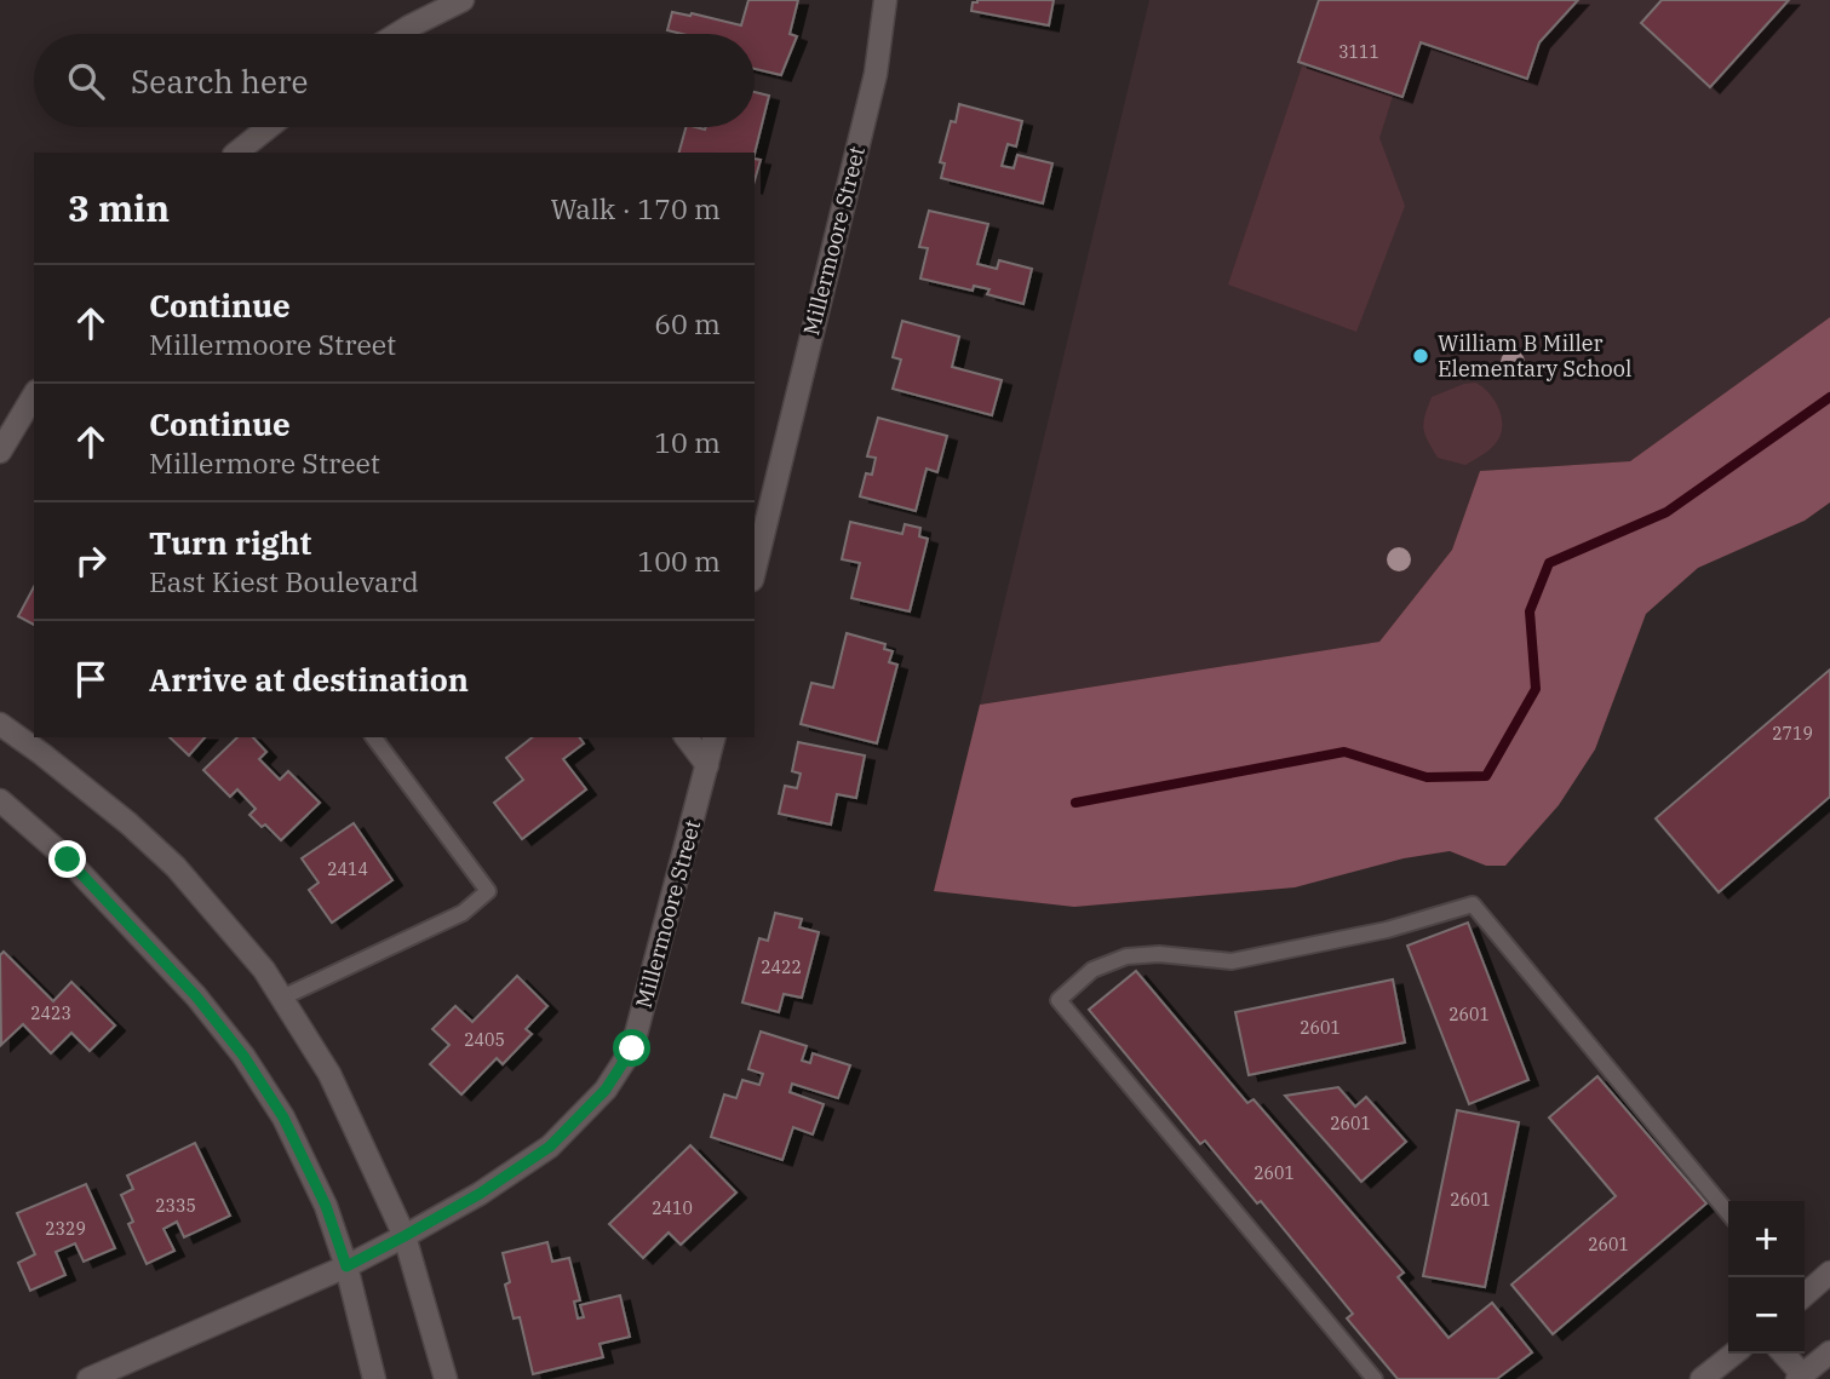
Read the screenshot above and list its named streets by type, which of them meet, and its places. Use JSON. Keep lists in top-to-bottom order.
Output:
{
  "streets": {
    "street": ["Millermoore Street"]
  },
  "places": ["William B Miller Elementary School"],
  "house_numbers": [
    "3111",
    "2719",
    "2414",
    "2422",
    "2423",
    "2601",
    "2601",
    "2405",
    "2601",
    "2601",
    "2601",
    "2335",
    "2410",
    "2329",
    "2601"
  ],
  "page": {
    "search": "Search here",
    "heading": ["3 min", "Walk · 170 m"],
    "list": [
      ["Continue", "Millermoore Street", "60 m"],
      ["Continue", "Millermore Street", "10 m"],
      ["Turn right", "East Kiest Boulevard", "100 m"],
      "Arrive at destination"
    ],
    "map_buttons": ["+", "−"]
  }
}
